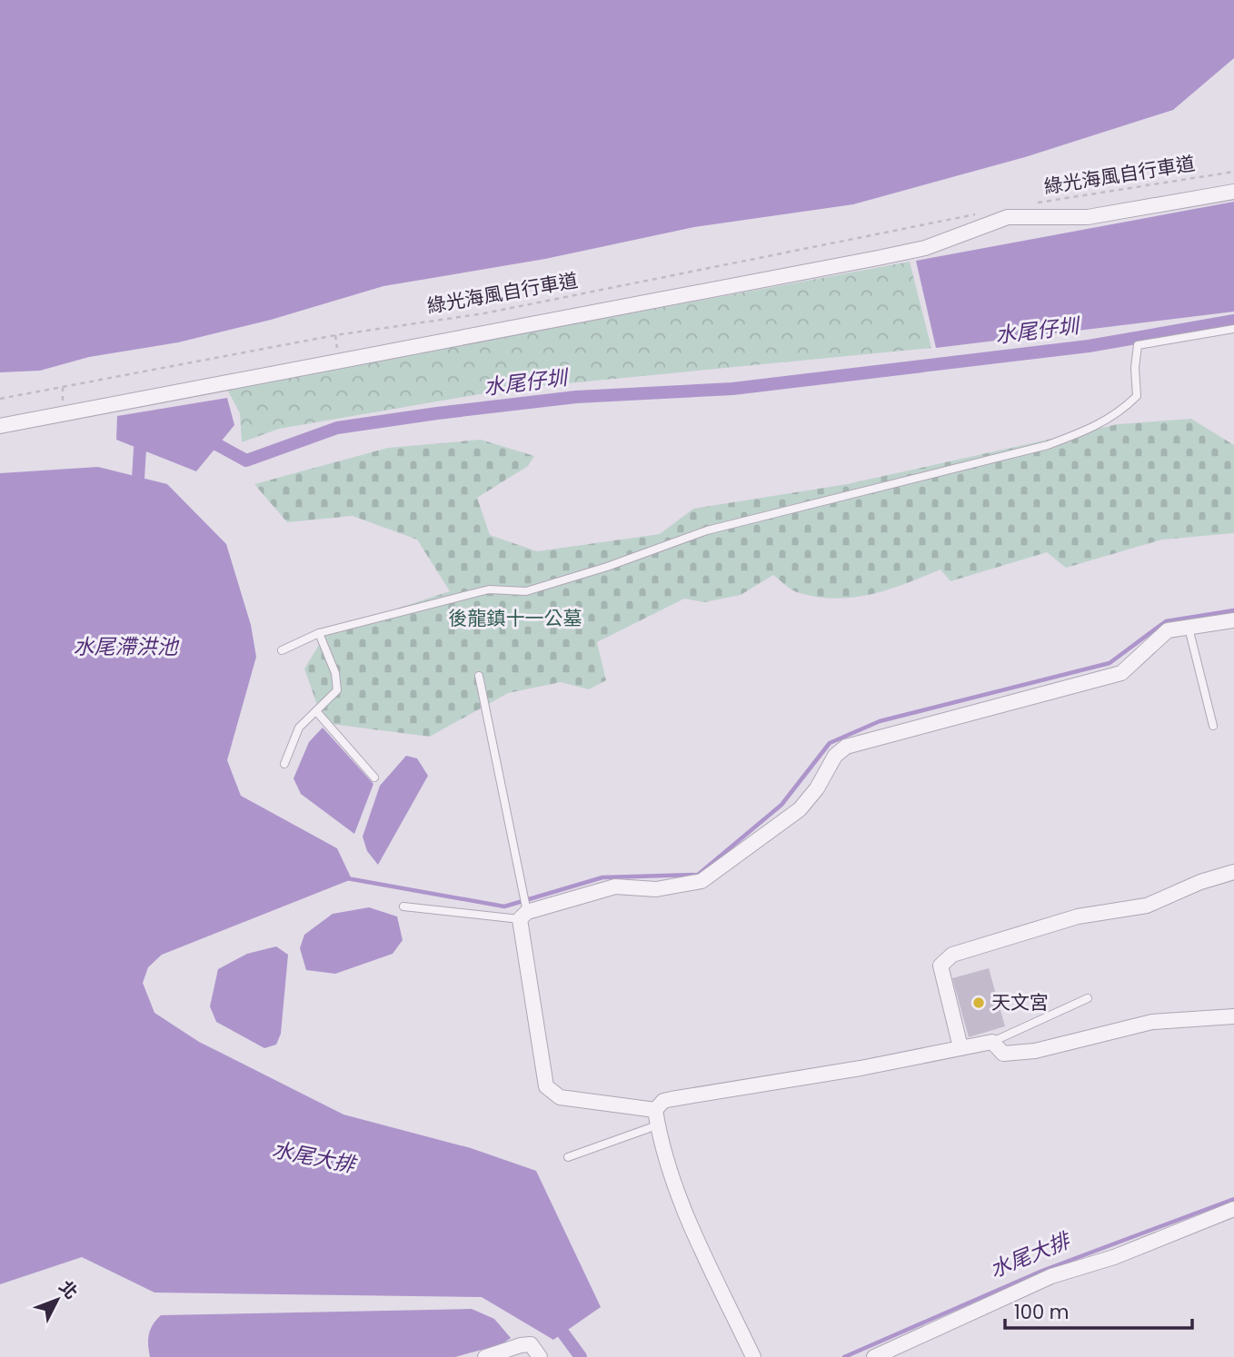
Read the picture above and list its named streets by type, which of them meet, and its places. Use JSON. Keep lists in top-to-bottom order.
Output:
{
  "streets": {
    "path": ["綠光海風自行車道"]
  },
  "water": ["水尾仔圳", "水尾滯洪池", "水尾大排"],
  "parks": ["後龍鎮十一公墓"],
  "places": ["天文宮"],
  "scale_bar": "100 m",
  "north": "top right"
}
